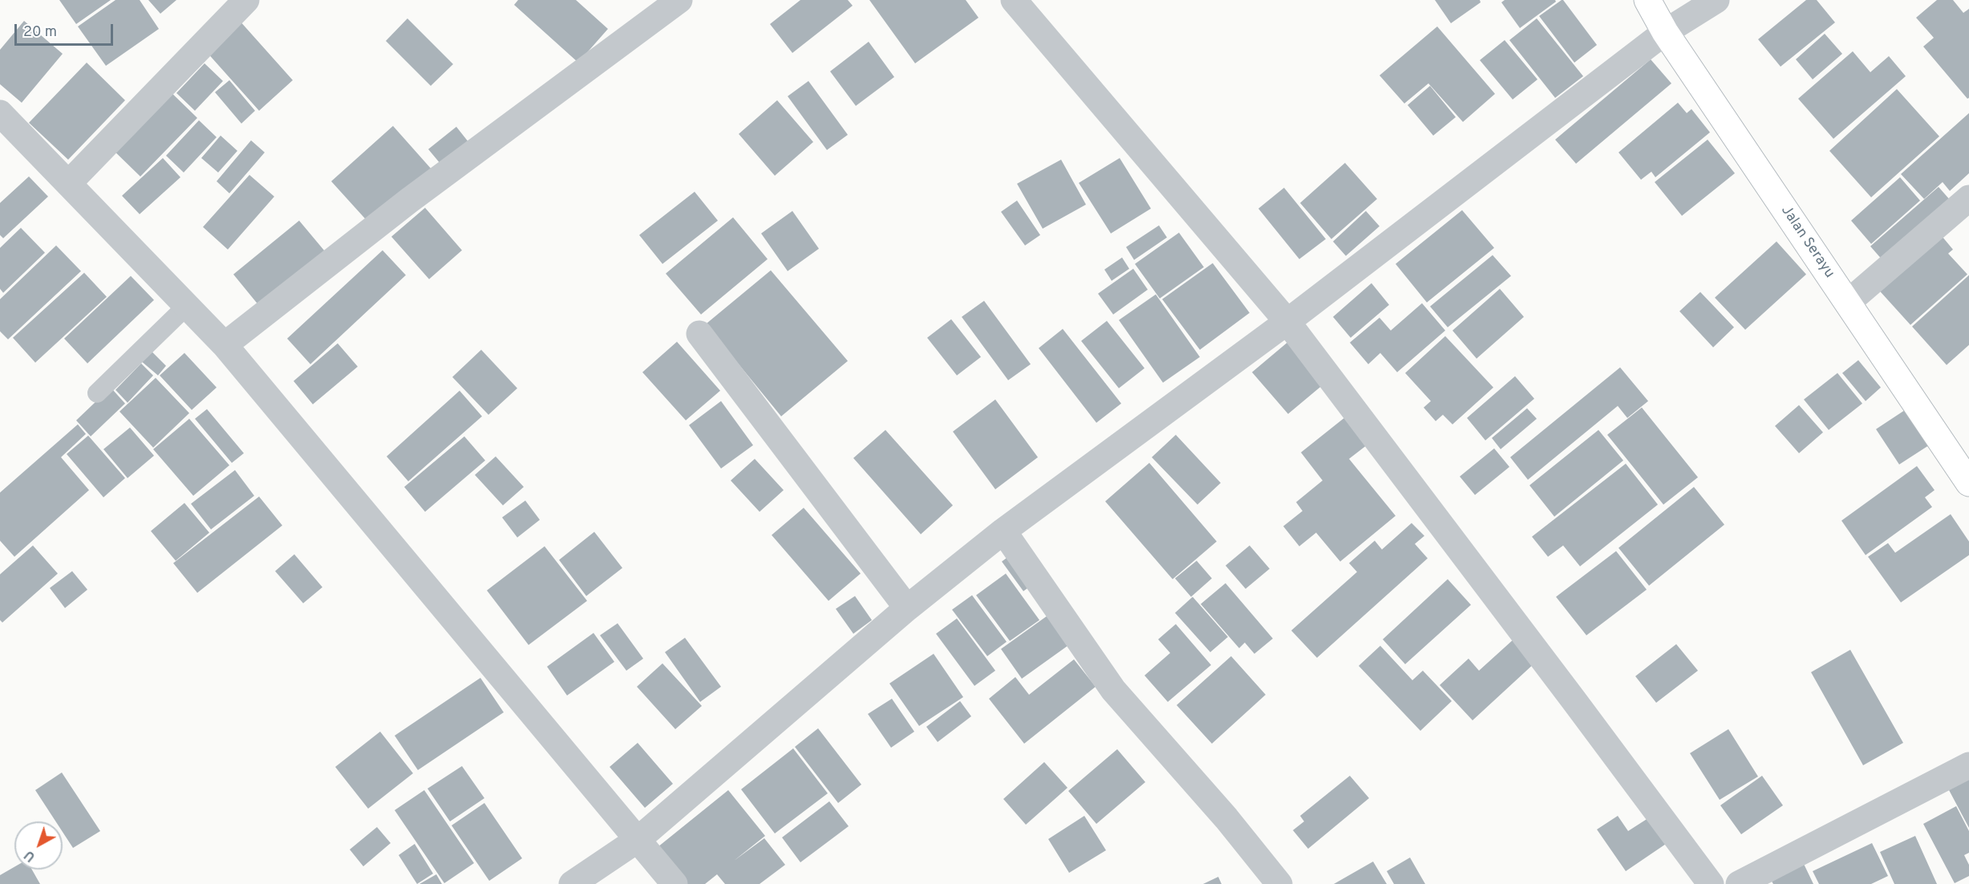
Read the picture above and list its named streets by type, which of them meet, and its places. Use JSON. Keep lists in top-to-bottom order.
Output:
{
  "streets": {
    "street": ["Jalan Serayu"]
  },
  "scale_bar": "20 m",
  "north": "bottom left"
}
